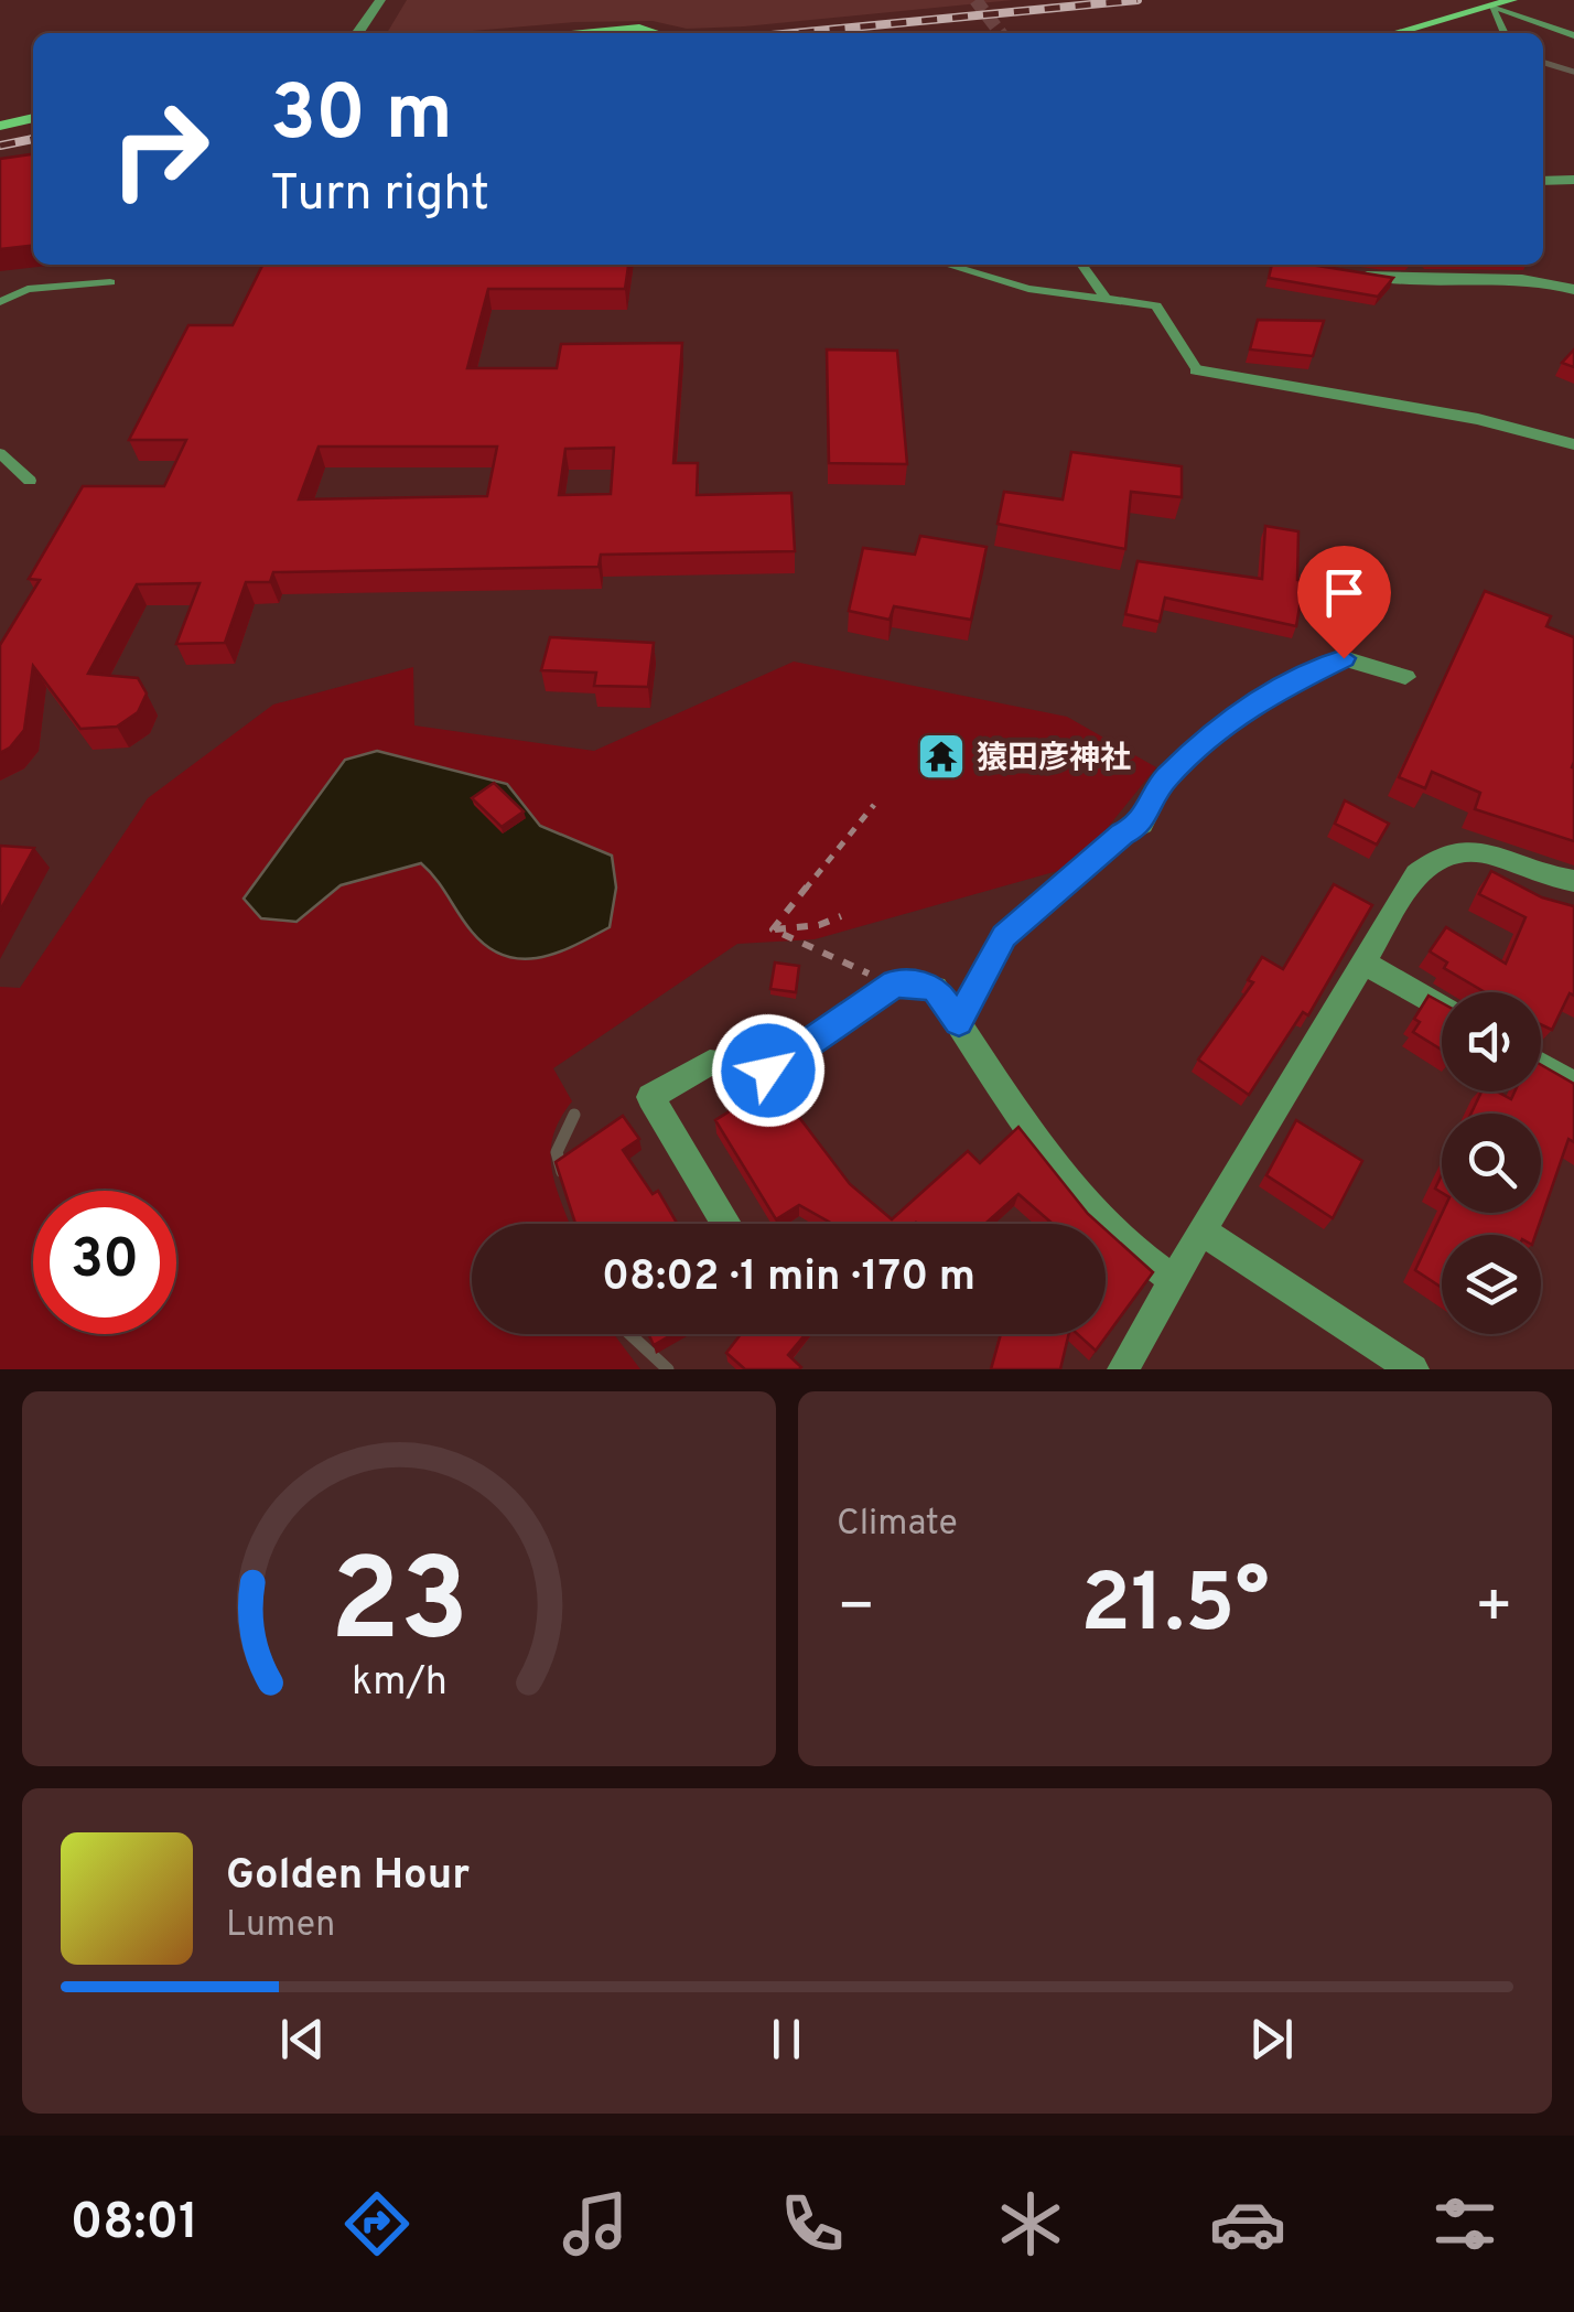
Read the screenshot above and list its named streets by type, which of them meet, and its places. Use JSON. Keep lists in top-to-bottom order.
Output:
{
  "places": {
    "temple": ["猿田彦神社"]
  },
  "page": {
    "turn": ["30 m", "Turn right"],
    "limit": "30",
    "trip": "08:02 · 1 min · 170 m",
    "tile": "Climate",
    "heat": ["−", "21.5°", "+"],
    "song": ["Golden Hour", "Lumen"],
    "tabs": "08:01",
    "gauge": ["23", "km/h"]
  }
}
